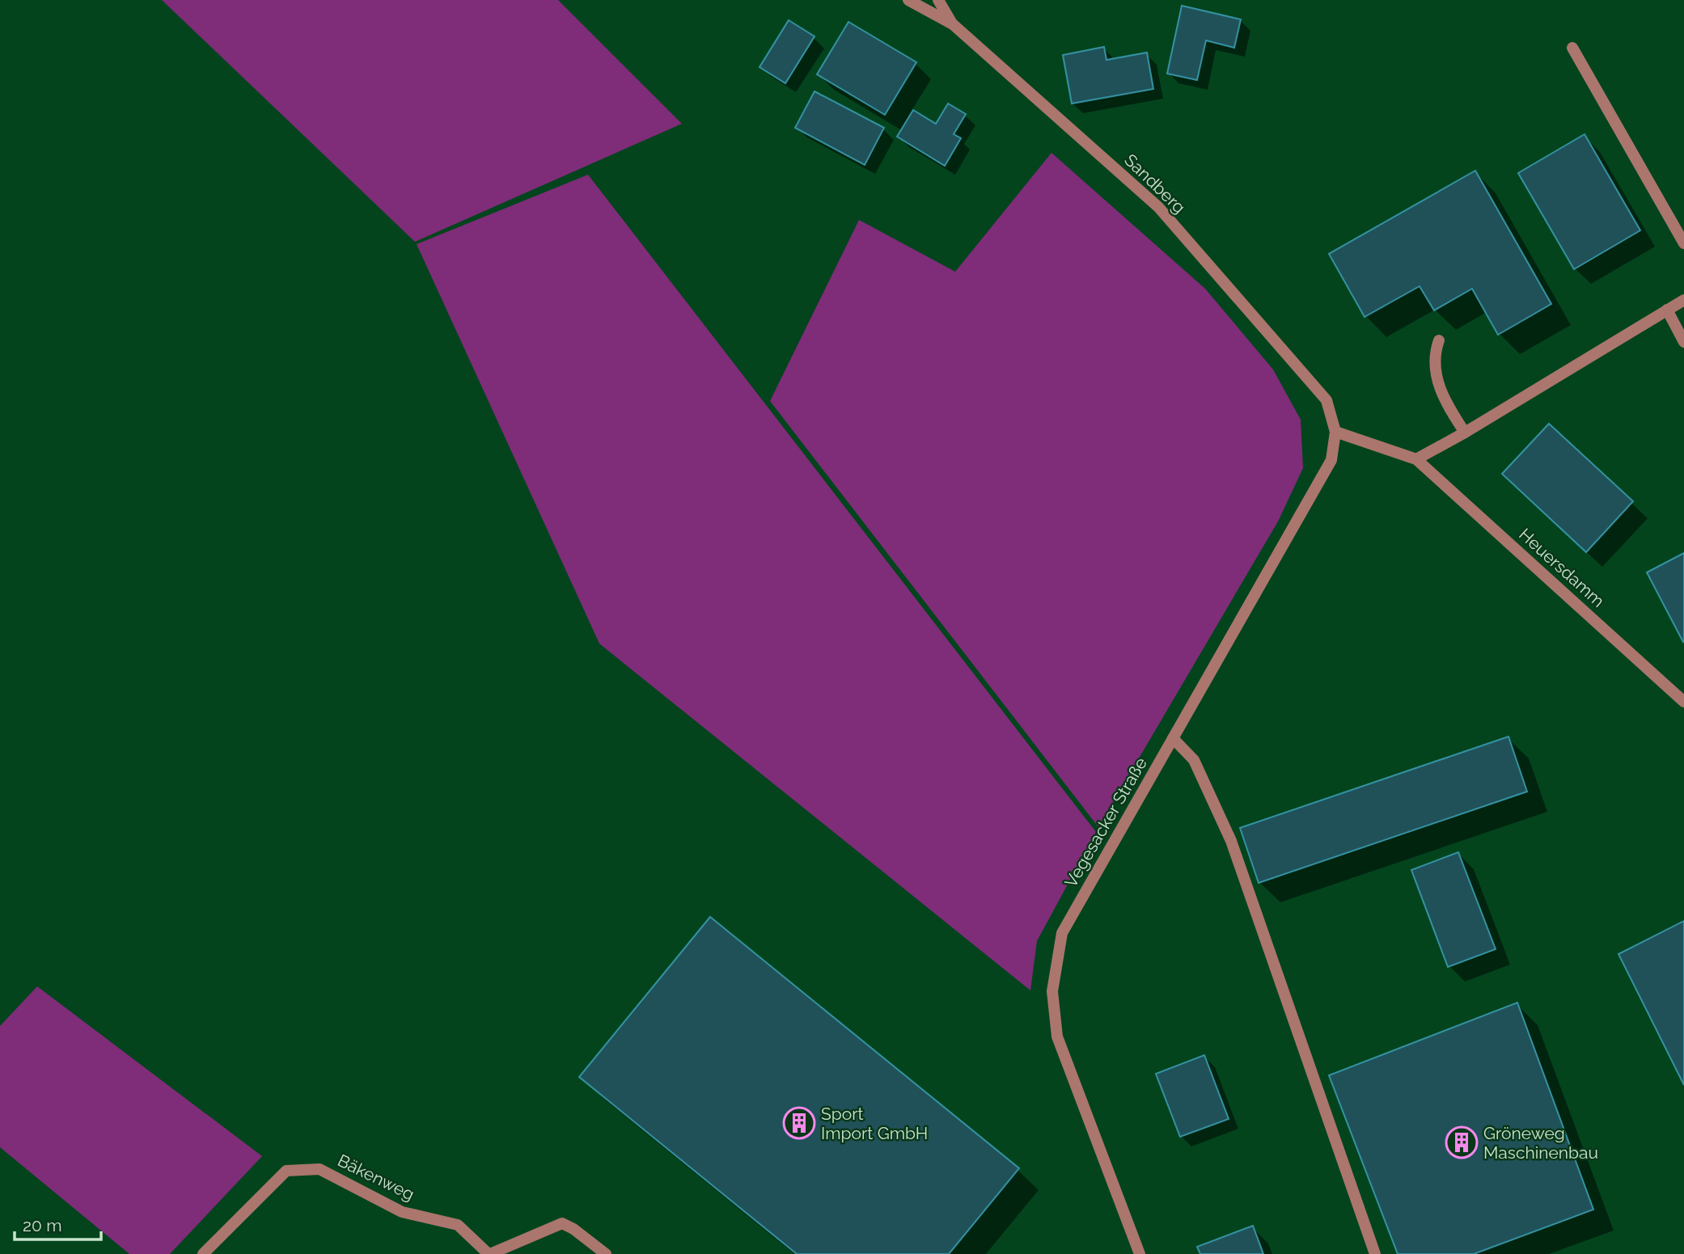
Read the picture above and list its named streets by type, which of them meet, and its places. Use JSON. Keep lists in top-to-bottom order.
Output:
{
  "streets": {
    "street": [
      "Sandberg",
      "Heuersdamm",
      "Vegesacker Straße",
      "Bäkenweg"
    ]
  },
  "crossings": [
    ["Sandberg", "Heuersdamm"],
    ["Sandberg", "Vegesacker Straße"],
    ["Heuersdamm", "Vegesacker Straße"]
  ],
  "places": {
    "building": ["Sport Import GmbH", "Gröneweg Maschinenbau"]
  },
  "scale_bar": "20 m"
}
